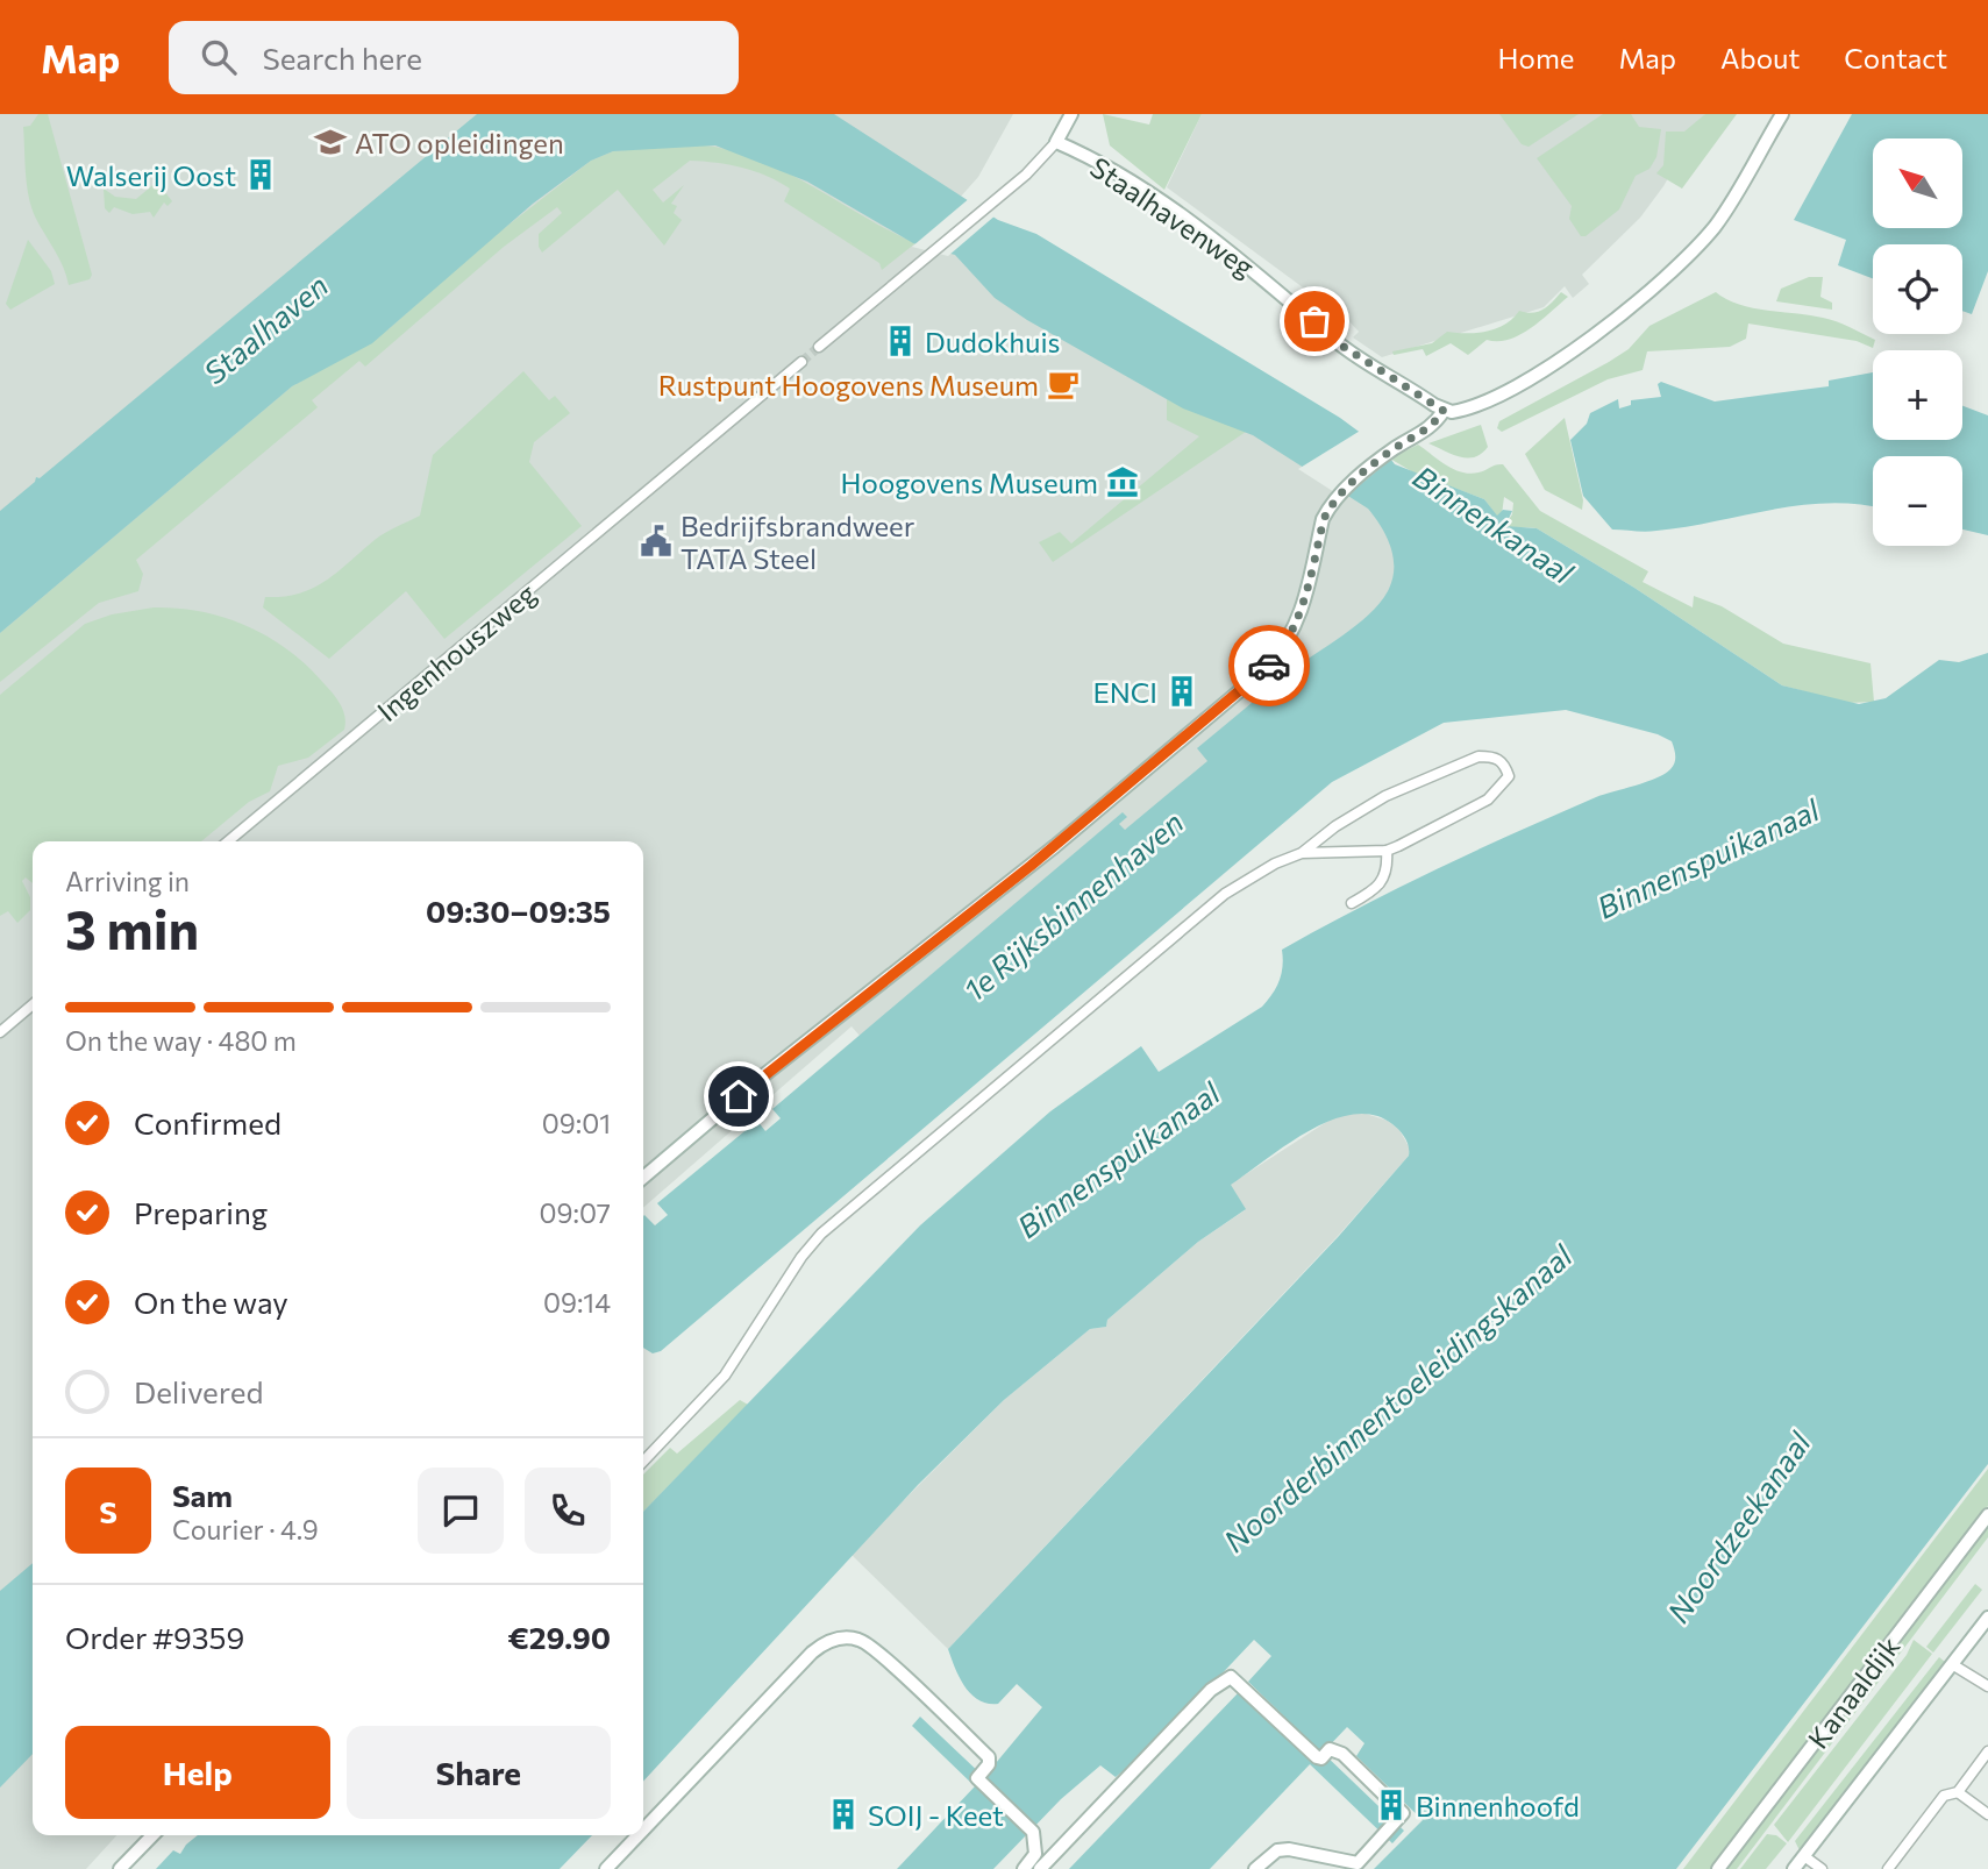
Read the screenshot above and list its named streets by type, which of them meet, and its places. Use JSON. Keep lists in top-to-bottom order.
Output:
{
  "streets": {
    "street": ["Staalhavenweg", "Ingenhouszweg", "Kanaaldijk"]
  },
  "water": [
    "Staalhaven",
    "Binnenkanaal",
    "Binnenspuikanaal",
    "1e Rijksbinnenhaven",
    "Noorderbinnentoeleidingskanaal",
    "Noordzeekanaal"
  ],
  "places": {
    "school or university": ["ATO opleidingen"],
    "building": [
      "Walserij Oost",
      "Dudokhuis",
      "ENCI",
      "Binnenhoofd",
      "SOIJ - Keet"
    ],
    "cafe": ["Rustpunt Hoogovens Museum"],
    "museum": ["Hoogovens Museum"],
    "public building": ["Bedrijfsbrandweer TATA Steel"]
  },
  "north": "top left",
  "page": {
    "header": "Map",
    "search": "Search here",
    "nav": [
      "Home",
      "Map",
      "About",
      "Contact"
    ],
    "map_buttons": ["+", "−"],
    "heading": ["3 min", "Arriving in", "09:30–09:35"],
    "panel": [
      "Sam",
      "Courier · 4.9",
      "Order #9359",
      "€29.90"
    ],
    "bar": "On the way · 480 m",
    "list": [
      ["Confirmed", "09:01"],
      ["Preparing", "09:07"],
      ["On the way", "09:14"],
      "Delivered"
    ],
    "round": "S",
    "buttons": ["Help", "Share"]
  }
}
